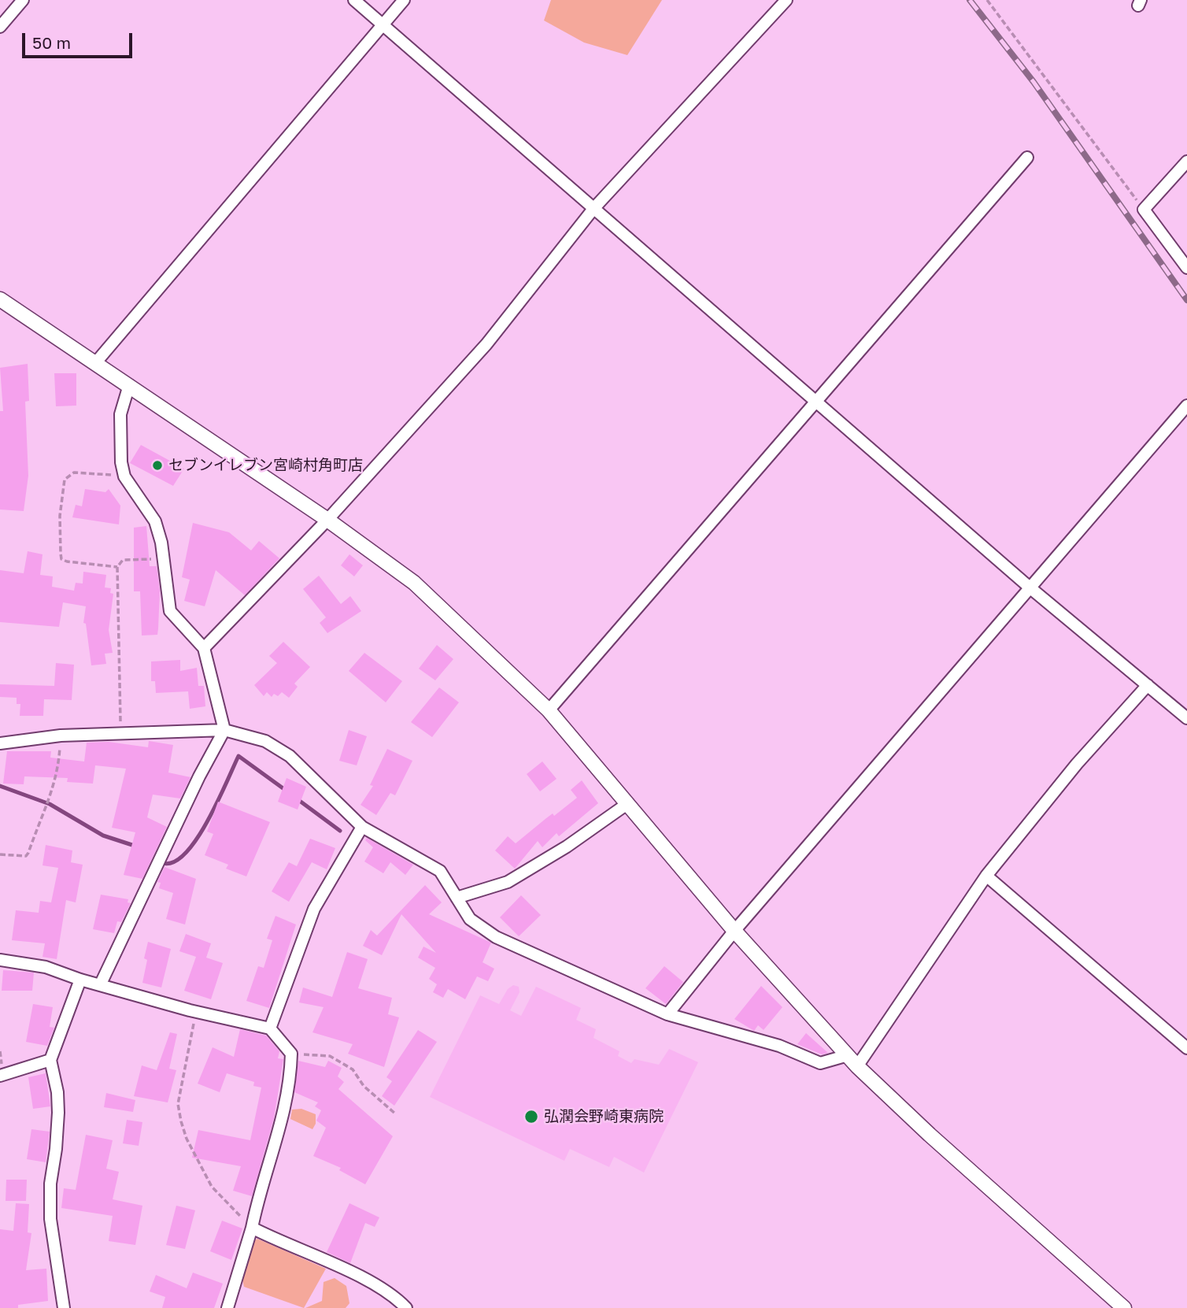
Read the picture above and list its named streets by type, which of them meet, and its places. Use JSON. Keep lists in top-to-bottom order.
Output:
{
  "places": ["セブンイレブン宮崎村角町店", "弘潤会野崎東病院"],
  "scale_bar": "50 m"
}
